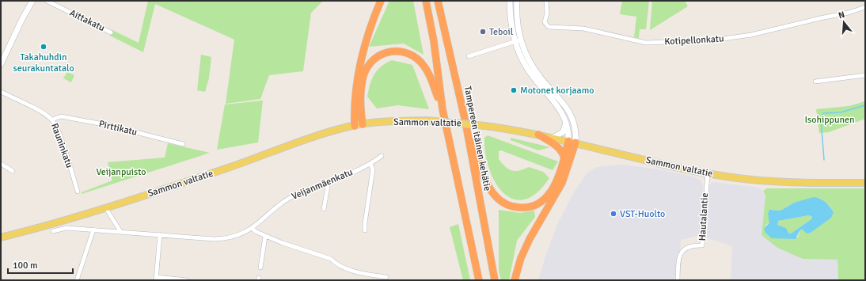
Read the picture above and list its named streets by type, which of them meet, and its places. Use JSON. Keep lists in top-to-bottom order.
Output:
{
  "streets": {
    "highway": ["Tampereen itäinen kehätie"],
    "main road": ["Sammon valtatie"],
    "street": [
      "Aittakatu",
      "Kotipellonkatu",
      "Pirttikatu",
      "Rauninkatu",
      "Veijanmäenkatu",
      "Hautalantie"
    ]
  },
  "crossings": [
    ["Sammon valtatie", "Hautalantie"],
    ["Pirttikatu", "Rauninkatu"]
  ],
  "parks": ["Isohippunen", "Veijanpuisto"],
  "places": [
    "Teboil",
    "Takahuhdin seurakuntatalo",
    "Motonet korjaamo",
    "VST-Huolto"
  ],
  "scale_bar": "100 m",
  "north": "top"
}
